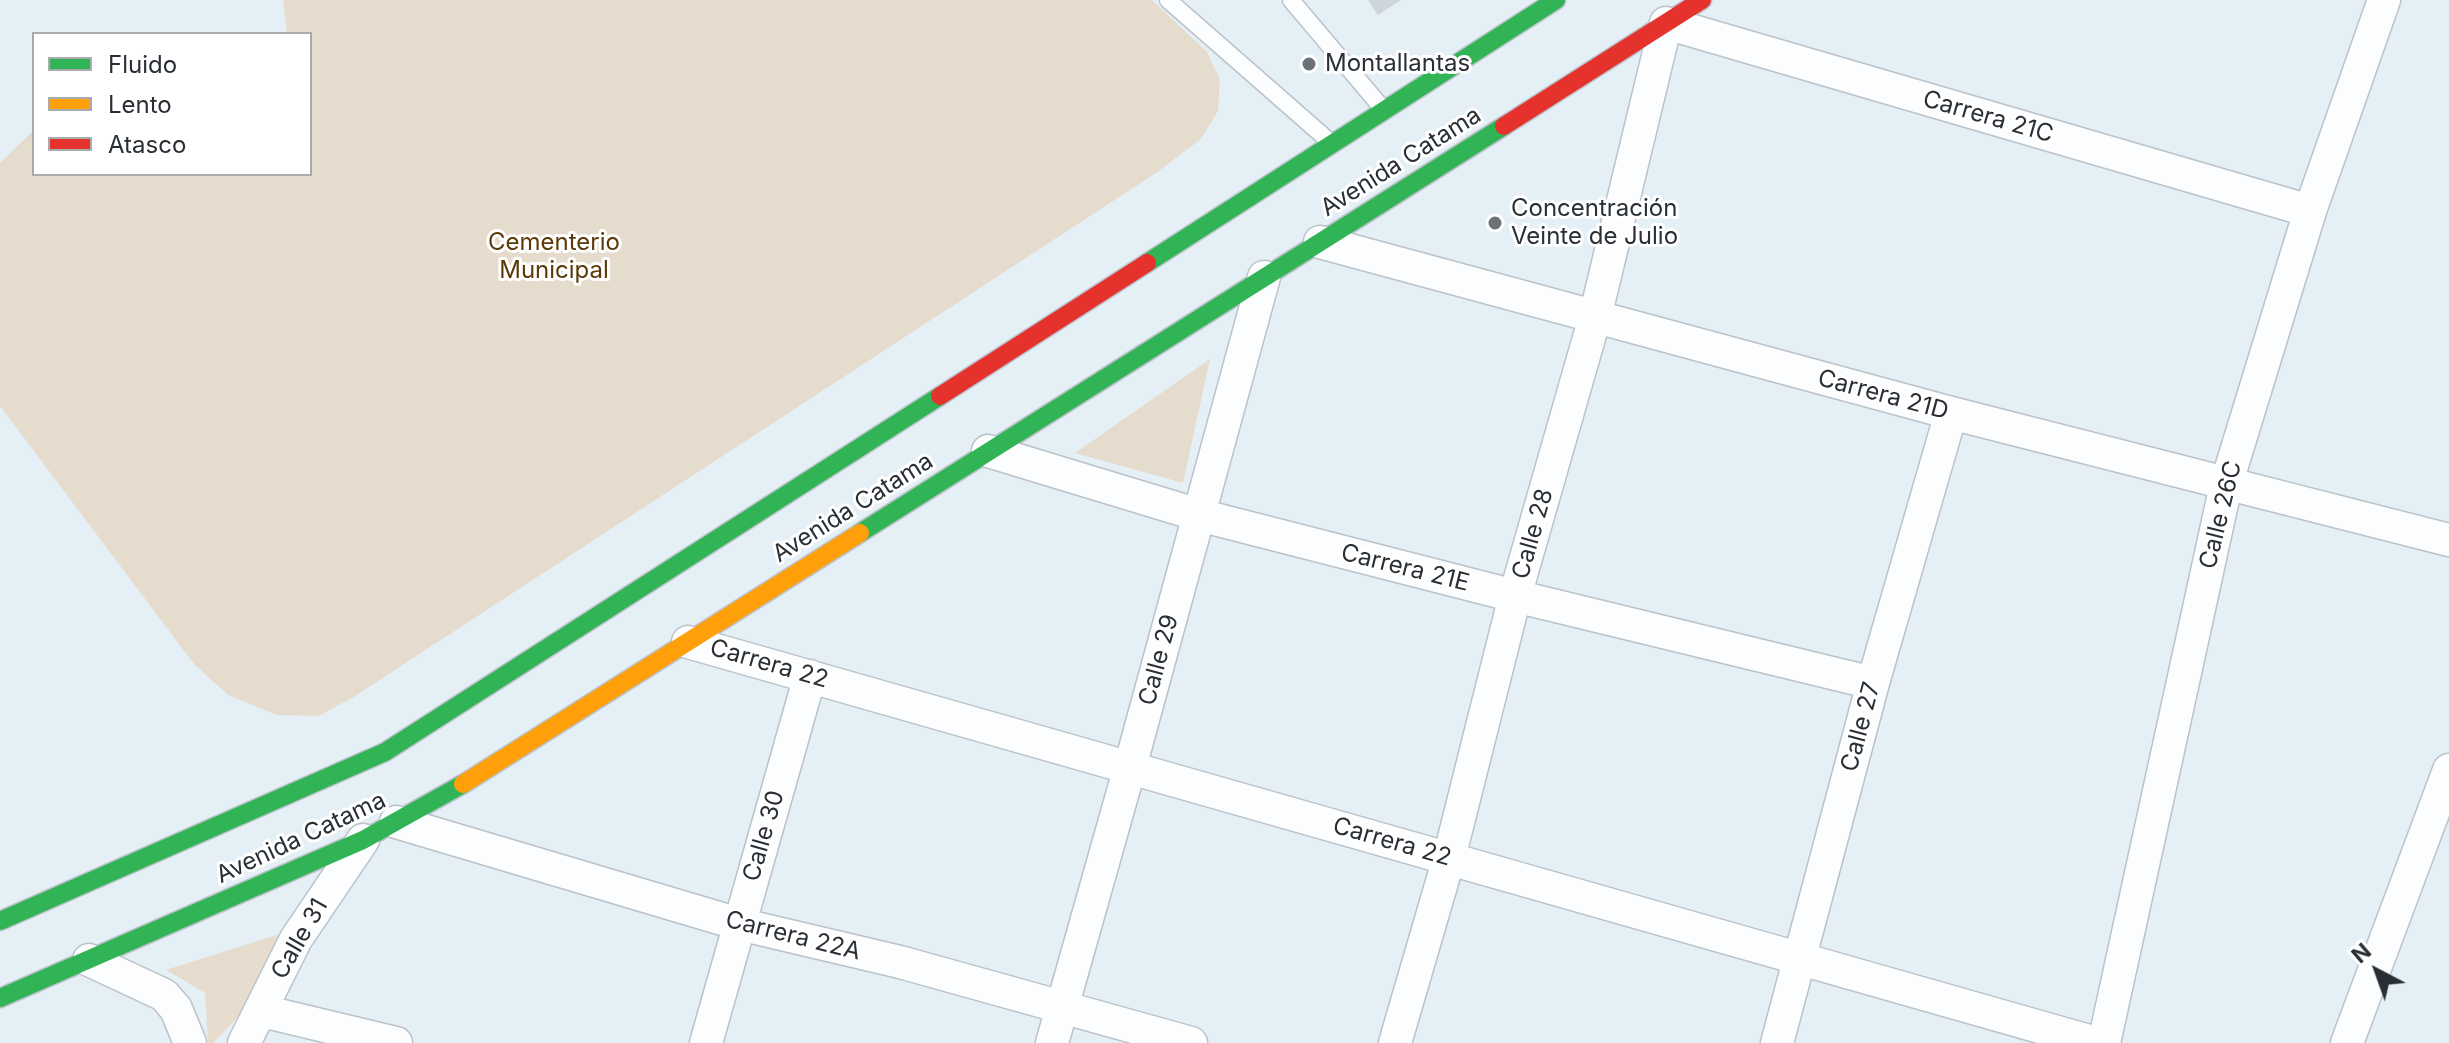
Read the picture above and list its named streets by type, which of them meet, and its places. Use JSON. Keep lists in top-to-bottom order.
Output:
{
  "streets": {
    "main road": ["Avenida Catama"],
    "street": [
      "Carrera 21C",
      "Carrera 21D",
      "Calle 26C",
      "Calle 28",
      "Carrera 21E",
      "Calle 29",
      "Carrera 22",
      "Calle 27",
      "Calle 30",
      "Carrera 22A",
      "Calle 31"
    ]
  },
  "crossings": [
    ["Carrera 21C", "Avenida Catama"],
    ["Carrera 21C", "Calle 26C"],
    ["Carrera 21C", "Calle 28"],
    ["Avenida Catama", "Carrera 21D"],
    ["Avenida Catama", "Calle 28"],
    ["Avenida Catama", "Carrera 21E"],
    ["Avenida Catama", "Calle 29"],
    ["Avenida Catama", "Carrera 22"],
    ["Avenida Catama", "Carrera 22A"],
    ["Avenida Catama", "Calle 31"],
    ["Carrera 21D", "Calle 26C"],
    ["Carrera 21D", "Calle 28"],
    ["Carrera 21D", "Calle 27"],
    ["Calle 28", "Carrera 21E"],
    ["Calle 28", "Carrera 22"],
    ["Carrera 21E", "Calle 29"],
    ["Carrera 21E", "Calle 27"],
    ["Calle 29", "Carrera 22"],
    ["Calle 29", "Carrera 22A"],
    ["Carrera 22", "Calle 27"],
    ["Carrera 22", "Calle 30"],
    ["Calle 30", "Carrera 22A"]
  ],
  "parks": ["Cementerio Municipal"],
  "places": ["Montallantas", "Concentración Veinte de Julio"],
  "legend": ["Fluido", "Lento", "Atasco"],
  "north": "top left"
}
